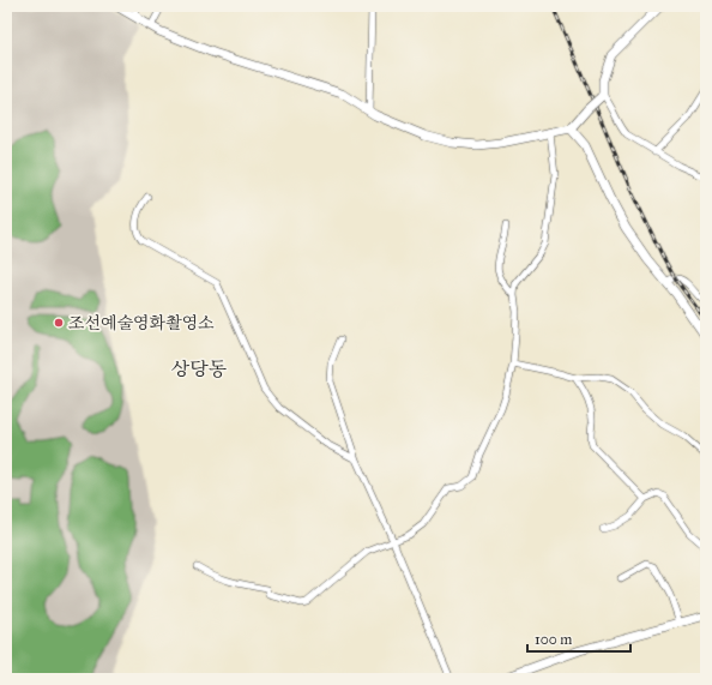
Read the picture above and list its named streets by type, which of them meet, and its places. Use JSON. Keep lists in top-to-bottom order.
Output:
{
  "districts": ["상당동"],
  "places": ["조선예술영화촬영소"],
  "scale_bar": "100 m"
}
